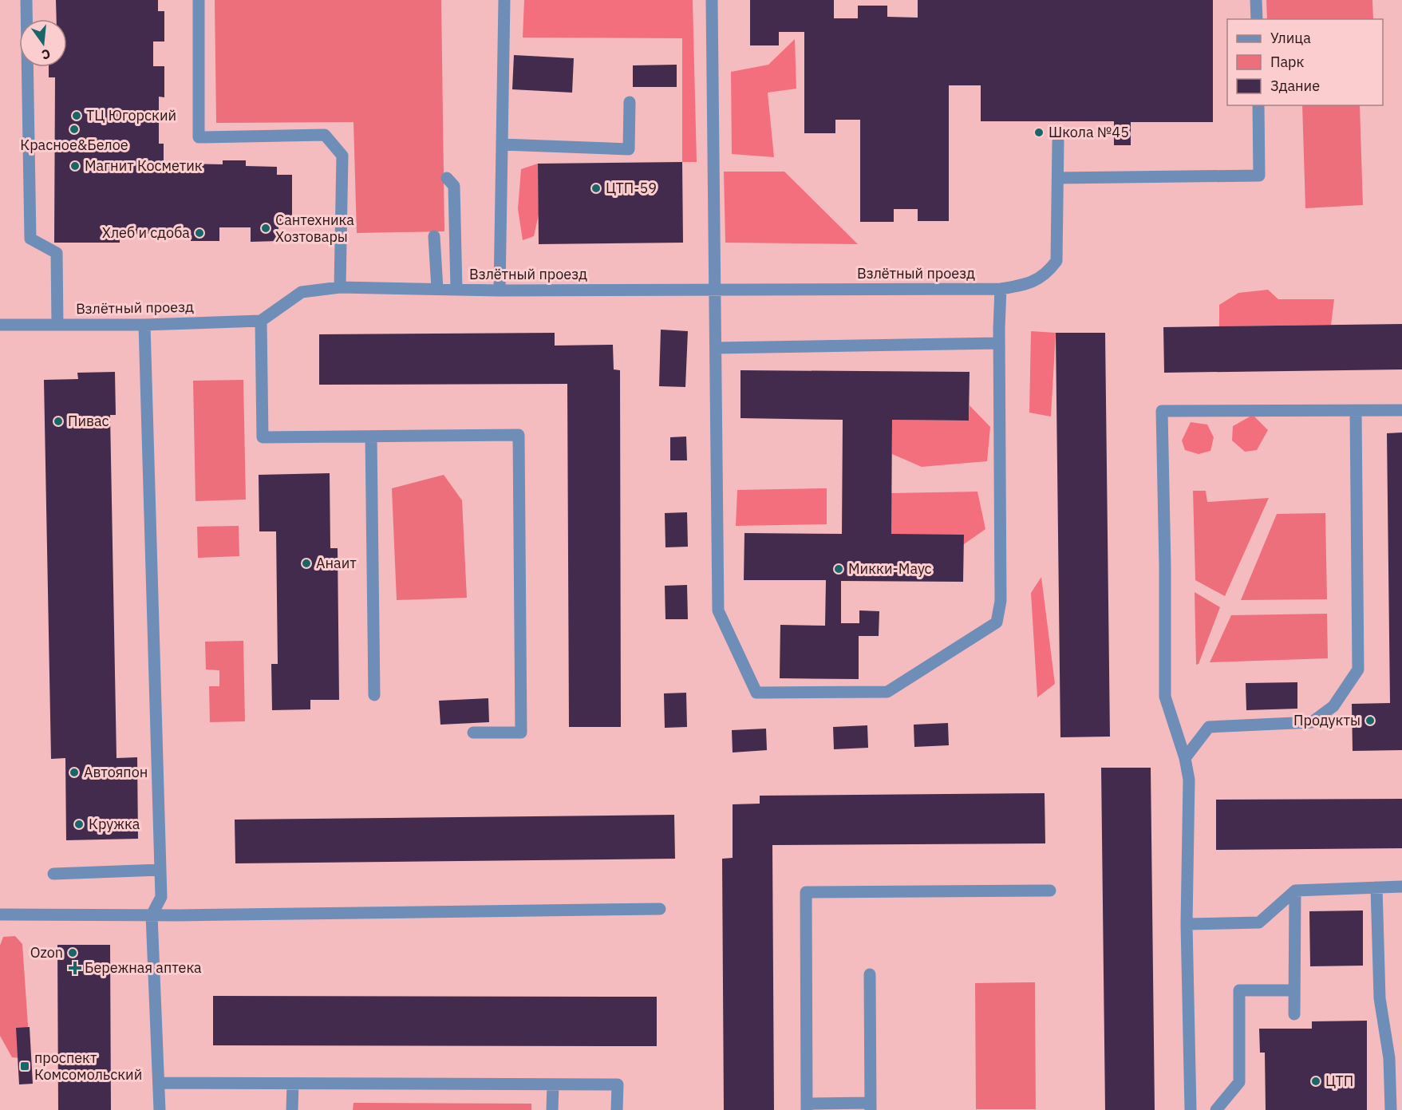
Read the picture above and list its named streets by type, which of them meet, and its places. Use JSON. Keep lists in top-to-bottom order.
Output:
{
  "streets": {
    "street": ["Взлётный проезд"]
  },
  "places": {
    "other": [
      "ТЦ Югорский",
      "Красное&Белое",
      "Школа №45",
      "Магнит Косметик",
      "ЦТП-59",
      "Сантехника Хозтовары",
      "Хлеб и сдоба",
      "Пивас",
      "Анаит",
      "Микки-Маус",
      "Продукты",
      "Автояпон",
      "Кружка",
      "Ozon",
      "ЦТП"
    ],
    "health": ["Бережная аптека"],
    "transit": ["проспект Комсомольский"]
  },
  "legend": ["Улица", "Парк", "Здание"],
  "north": "bottom"
}
